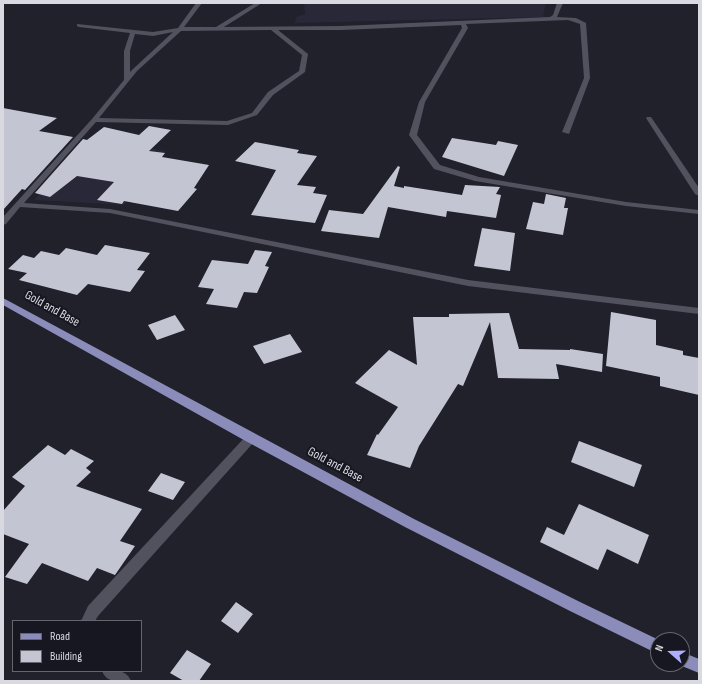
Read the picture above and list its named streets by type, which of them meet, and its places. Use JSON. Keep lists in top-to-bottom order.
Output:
{
  "streets": {
    "main road": ["Gold and Base"]
  },
  "legend": ["Road", "Building"],
  "north": "left"
}
